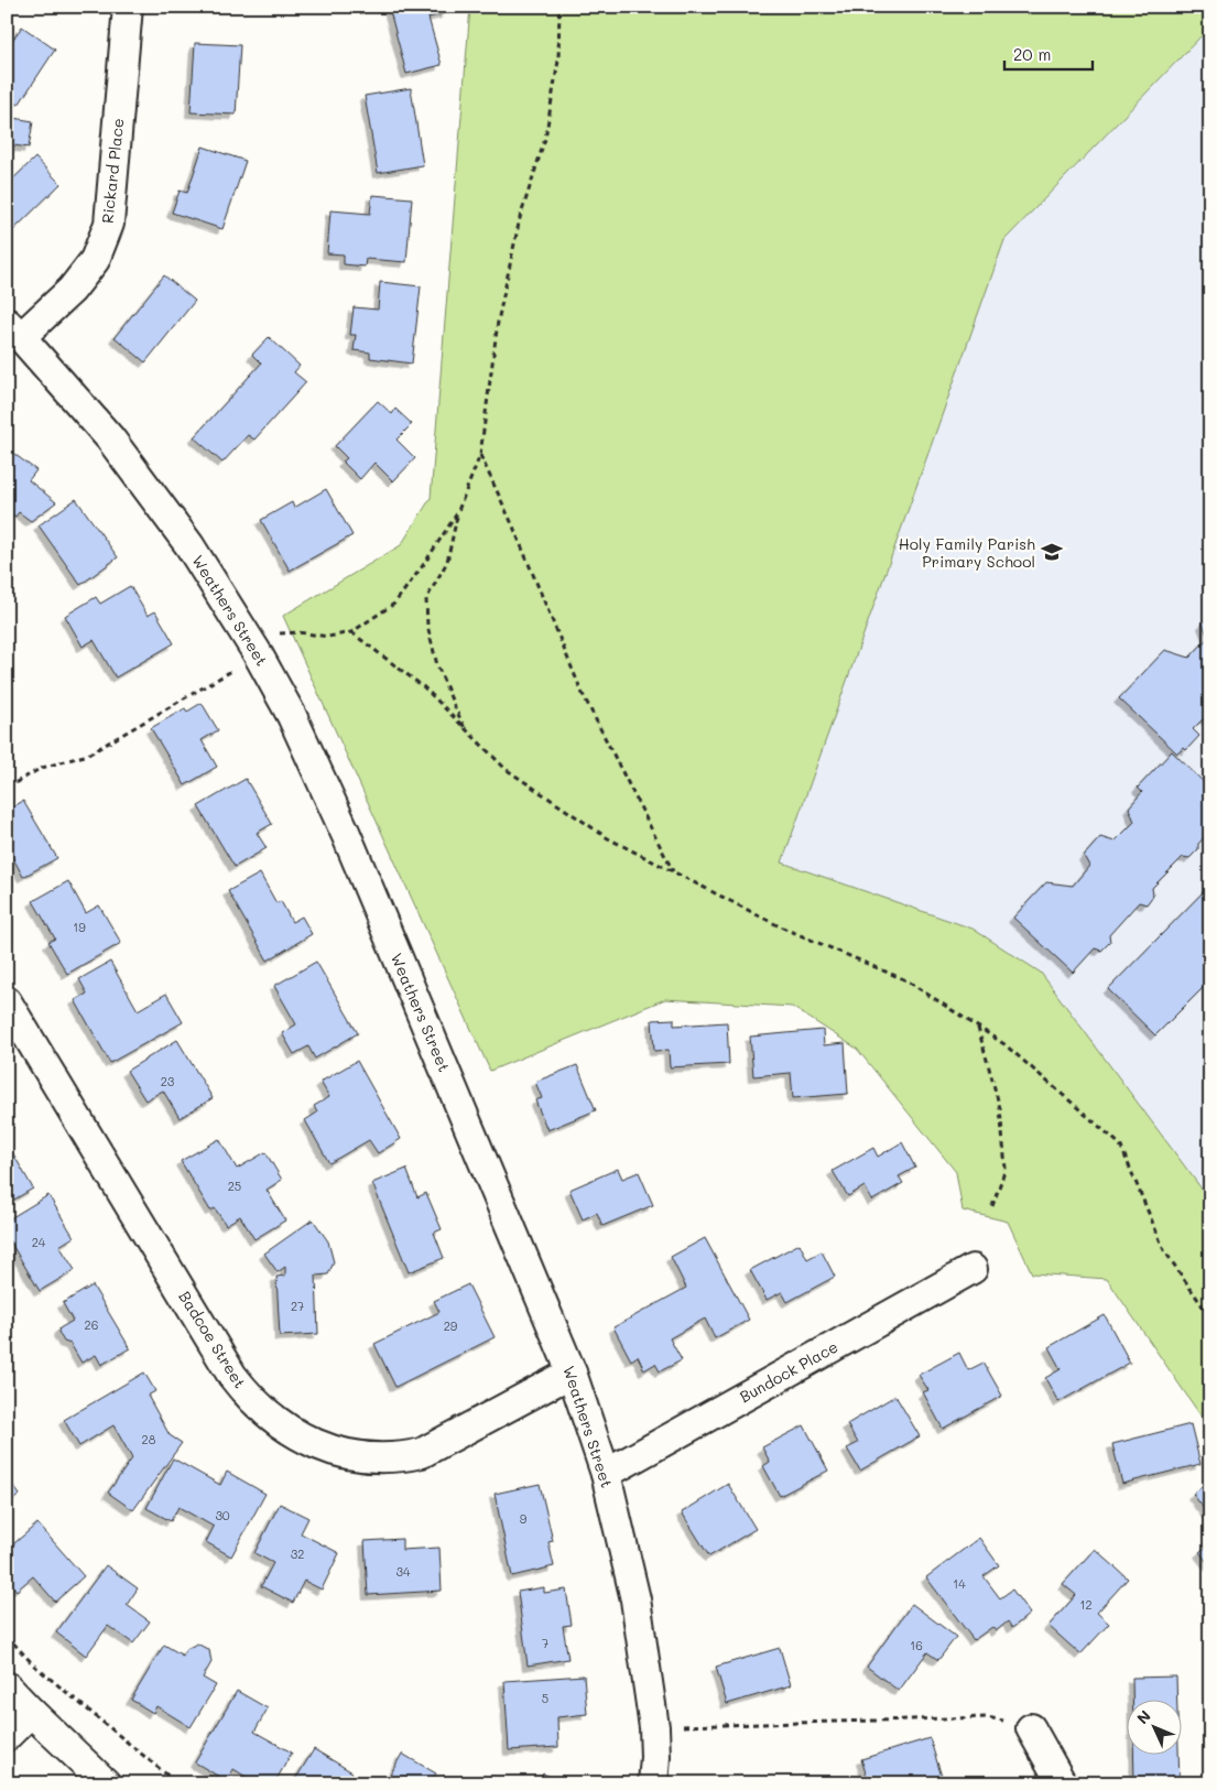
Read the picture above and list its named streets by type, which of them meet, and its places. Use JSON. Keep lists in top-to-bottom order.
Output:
{
  "streets": {
    "street": [
      "Rickard Place",
      "Weathers Street",
      "Badcoe Street",
      "Bundock Place"
    ]
  },
  "crossings": [
    ["Rickard Place", "Weathers Street"],
    ["Weathers Street", "Badcoe Street"],
    ["Weathers Street", "Bundock Place"]
  ],
  "places": {
    "school or university": ["Holy Family Parish Primary School"]
  },
  "house_numbers": [
    "19",
    "23",
    "25",
    "24",
    "27",
    "26",
    "29",
    "28",
    "30",
    "9",
    "32",
    "34",
    "14",
    "12",
    "7",
    "16",
    "5"
  ],
  "scale_bar": "20 m",
  "north": "top left"
}
